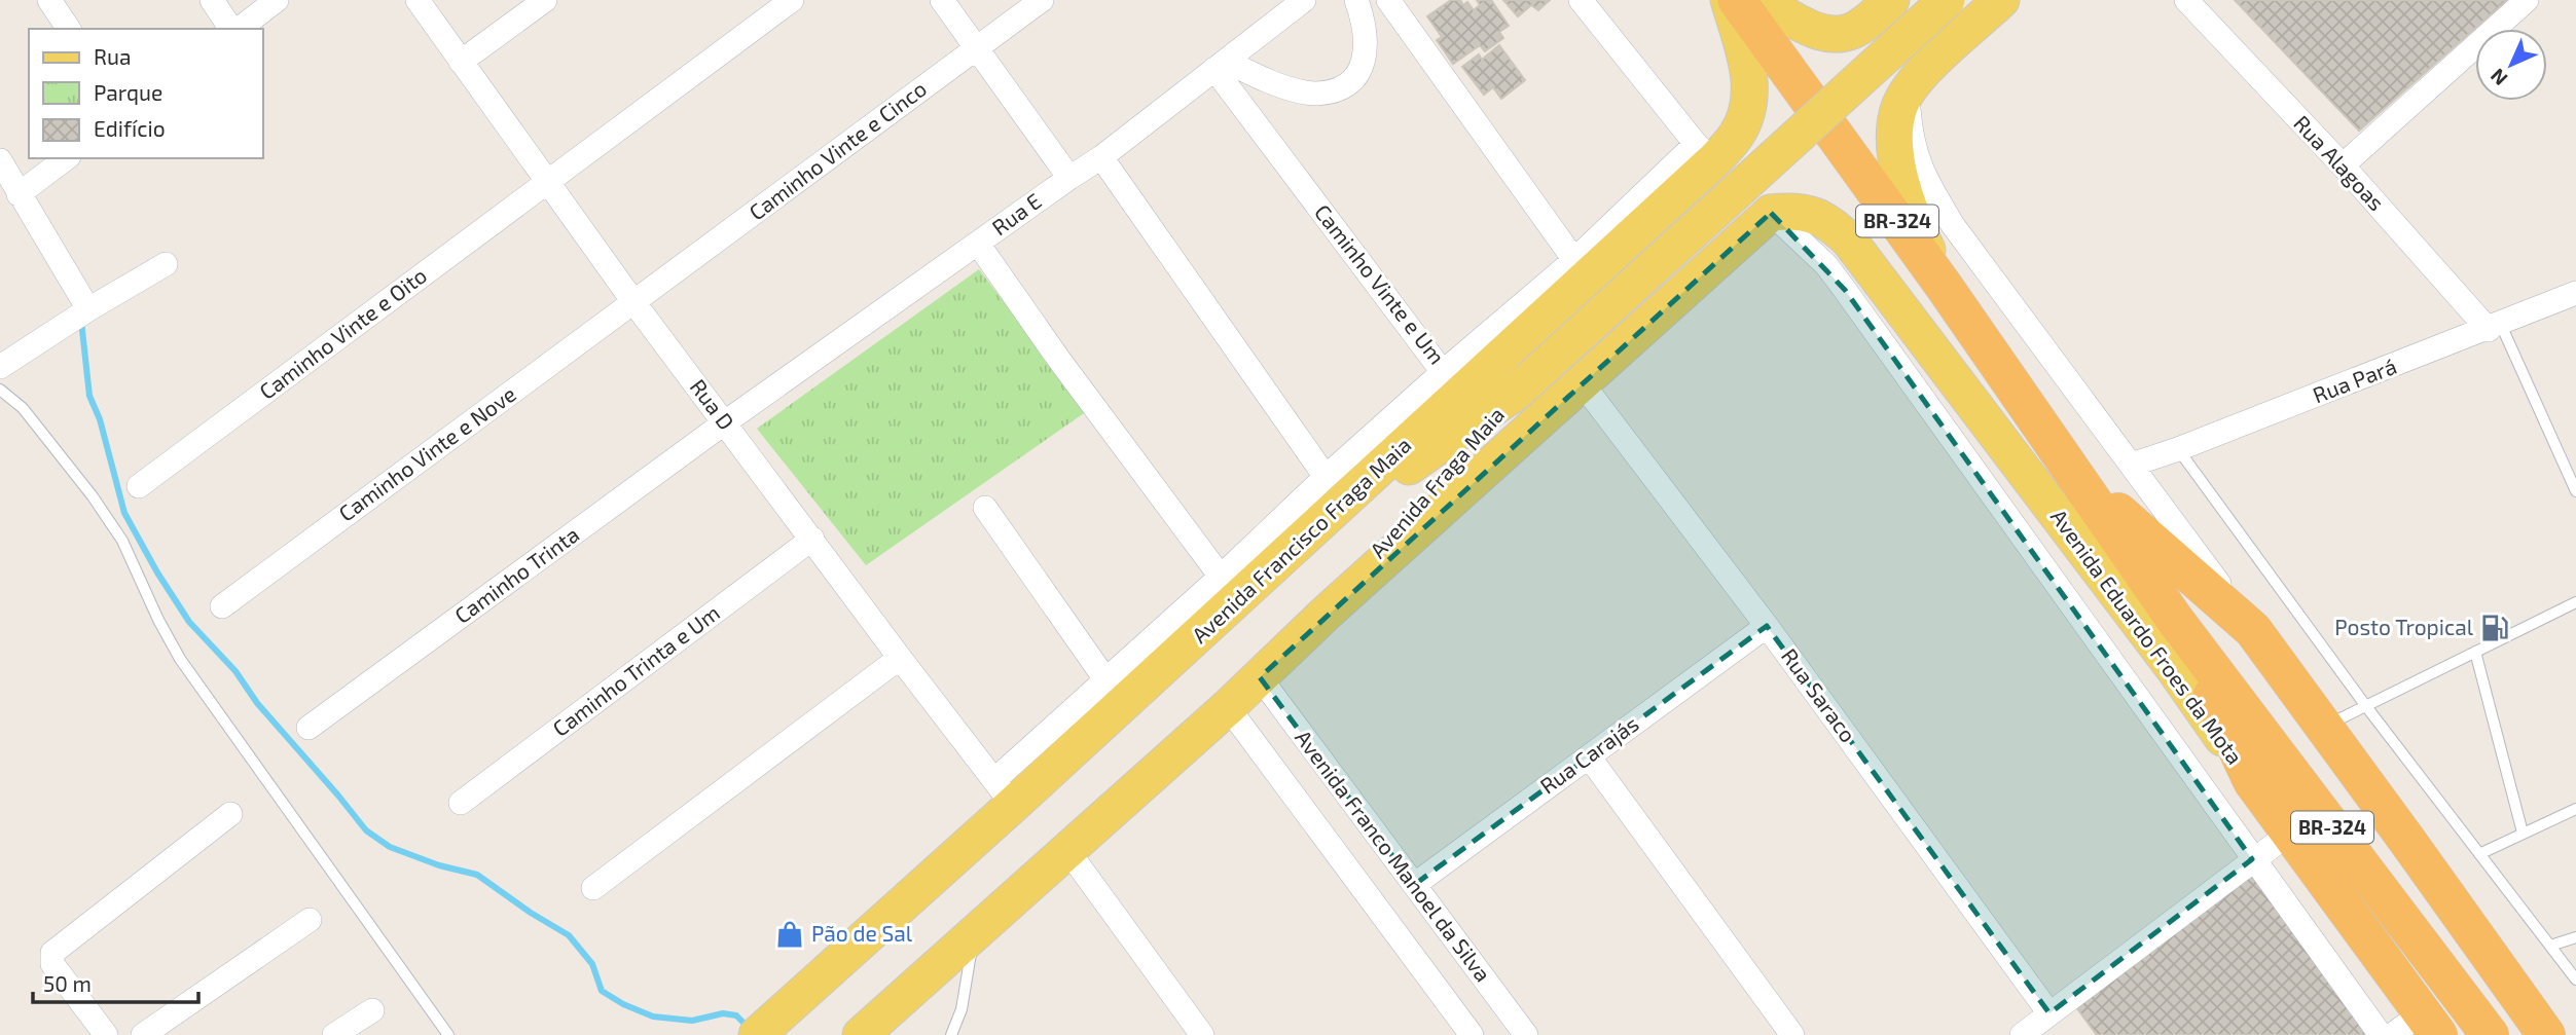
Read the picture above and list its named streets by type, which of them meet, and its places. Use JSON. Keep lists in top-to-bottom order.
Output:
{
  "streets": {
    "highway": ["BR-324", "Avenida Eduardo Froes da Mota"],
    "main road": ["Avenida Fraga Maia", "Avenida Francisco Fraga Maia"],
    "street": [
      "Caminho Vinte e Cinco",
      "Rua Alagoas",
      "Rua E",
      "Caminho Vinte e Um",
      "Caminho Vinte e Oito",
      "Rua Pará",
      "Rua D",
      "Caminho Vinte e Nove",
      "Caminho Trinta",
      "Caminho Trinta e Um",
      "Rua Saraco",
      "Rua Carajás",
      "Avenida Franco Manoel da Silva"
    ]
  },
  "crossings": [
    ["Caminho Vinte e Cinco", "Rua D"],
    ["Caminho Vinte e Cinco", "Caminho Vinte e Nove"],
    ["Rua Alagoas", "Rua Pará"],
    ["Rua E", "Caminho Vinte e Um"],
    ["Rua E", "Rua D"],
    ["Rua E", "Caminho Trinta"],
    ["Caminho Vinte e Um", "Avenida Francisco Fraga Maia"],
    ["Caminho Vinte e Oito", "Rua D"],
    ["Rua D", "Caminho Vinte e Nove"],
    ["Rua D", "Avenida Francisco Fraga Maia"],
    ["Rua D", "Caminho Trinta"],
    ["Rua D", "Caminho Trinta e Um"],
    ["Avenida Fraga Maia", "Avenida Francisco Fraga Maia"],
    ["Rua Saraco", "Rua Carajás"],
    ["Rua Carajás", "Avenida Franco Manoel da Silva"]
  ],
  "places": {
    "fuel station": ["Posto Tropical"],
    "shop": ["Pão de Sal"]
  },
  "legend": ["Rua", "Parque", "Edifício"],
  "scale_bar": "50 m",
  "north": "bottom left"
}
